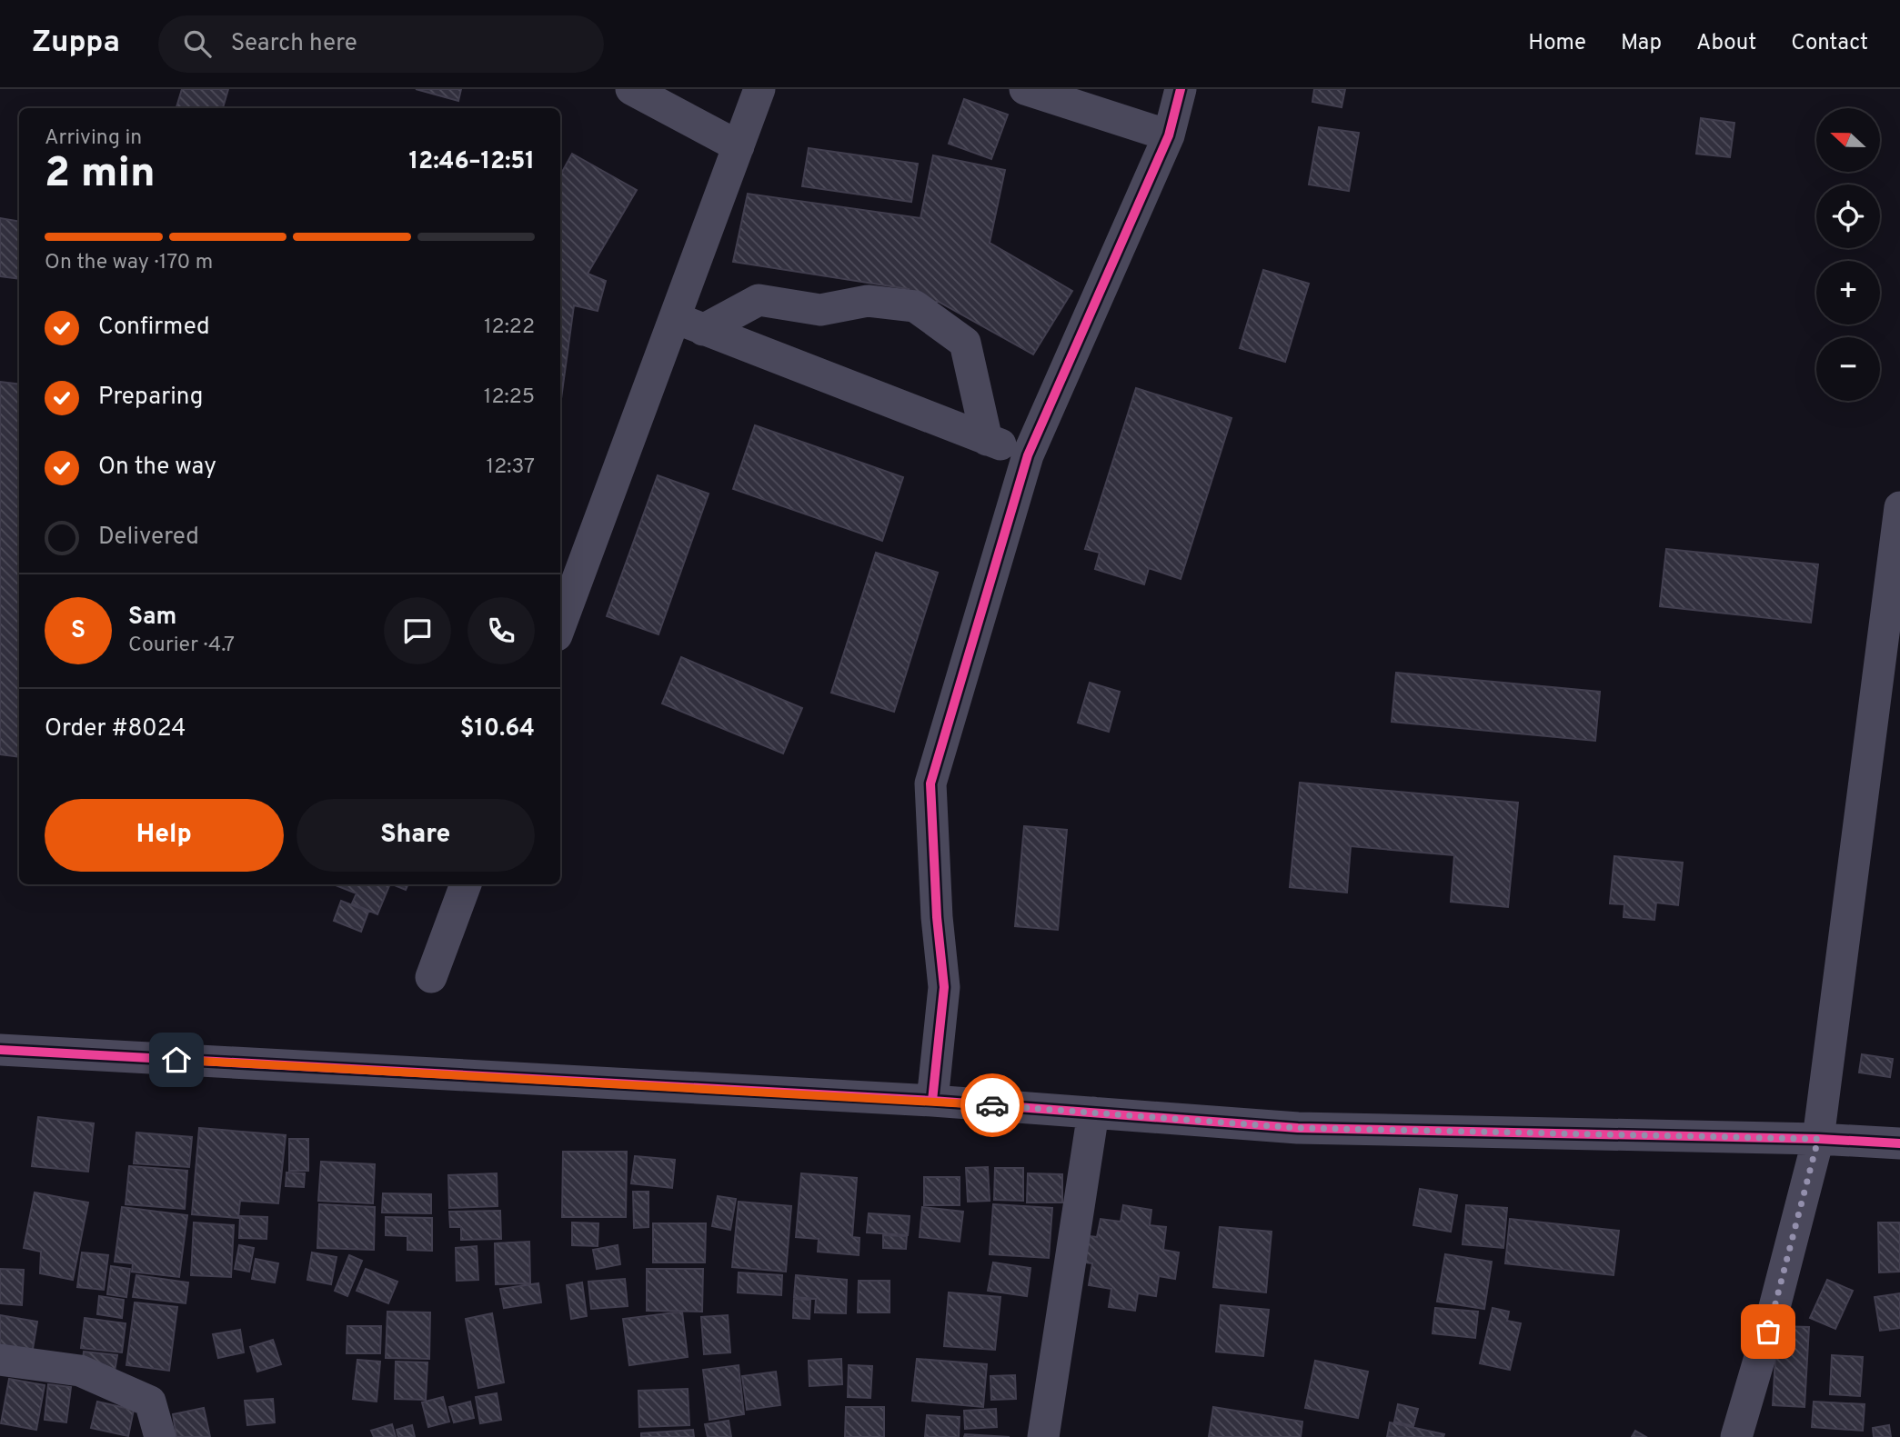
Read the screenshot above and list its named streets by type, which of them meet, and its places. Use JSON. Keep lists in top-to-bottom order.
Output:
{
  "north": "left",
  "page": {
    "header": "Zuppa",
    "search": "Search here",
    "nav": [
      "Home",
      "Map",
      "About",
      "Contact"
    ],
    "map_buttons": ["+", "−"],
    "heading": ["2 min", "Arriving in", "12:46–12:51"],
    "panel": [
      "Sam",
      "Courier · 4.7",
      "Order #8024",
      "$10.64"
    ],
    "bar": "On the way · 170 m",
    "list": [
      ["Confirmed", "12:22"],
      ["Preparing", "12:25"],
      ["On the way", "12:37"],
      "Delivered"
    ],
    "round": "S",
    "buttons": ["Help", "Share"]
  }
}
